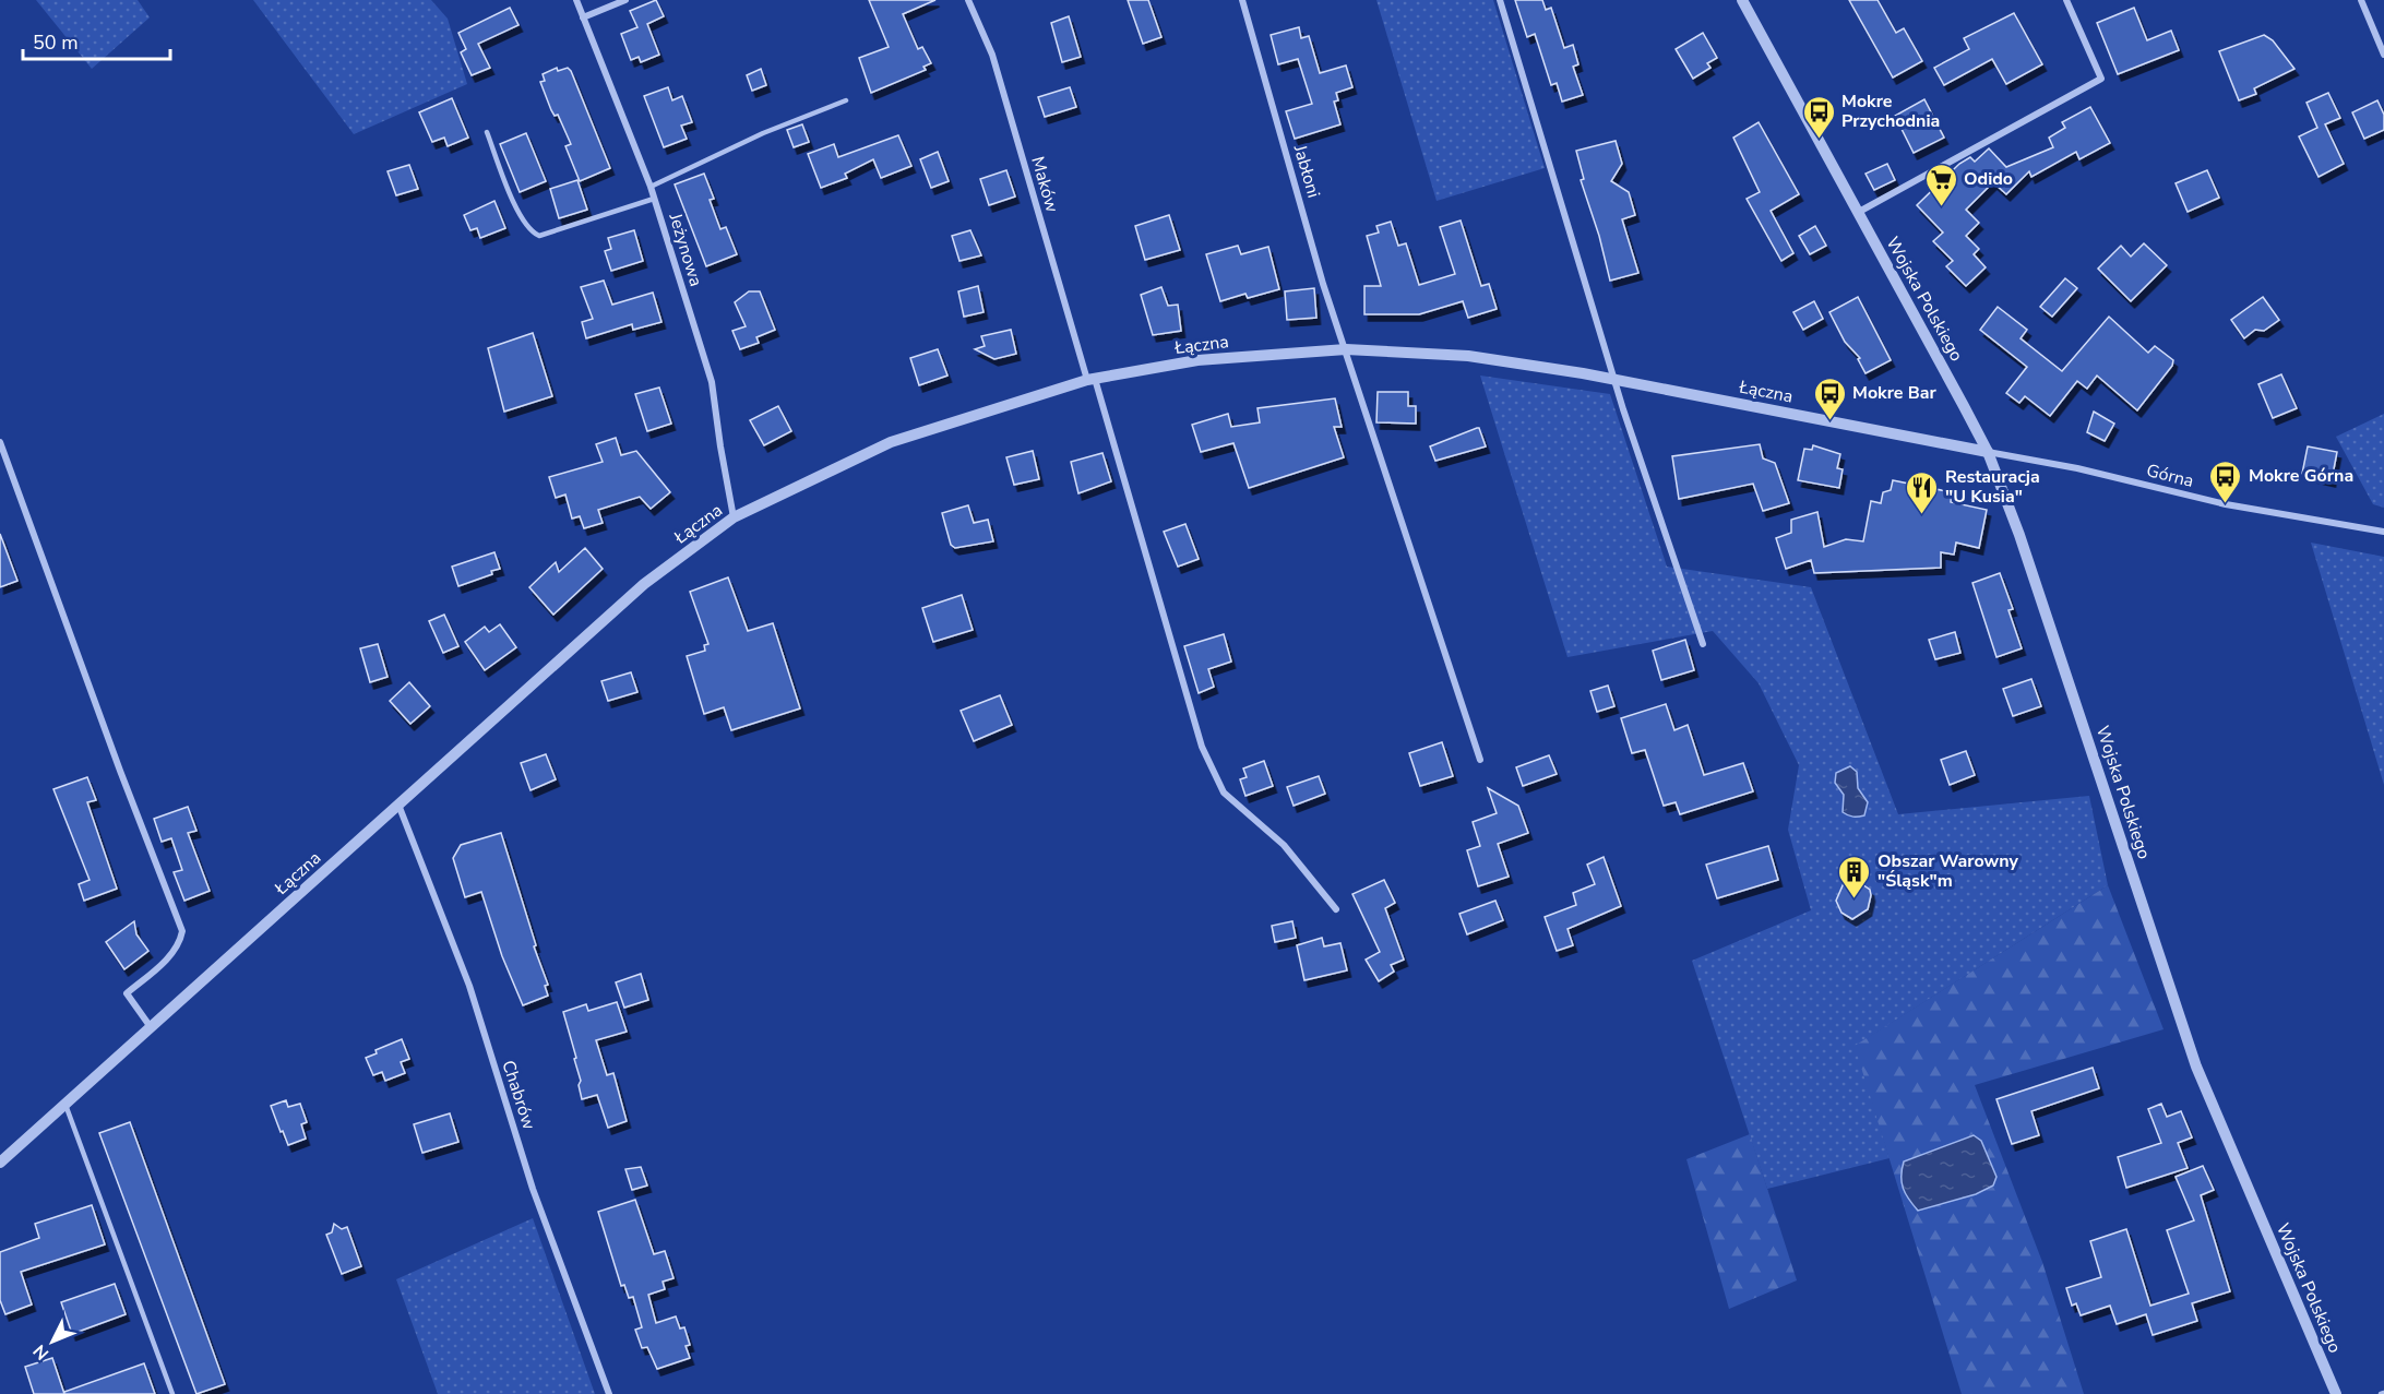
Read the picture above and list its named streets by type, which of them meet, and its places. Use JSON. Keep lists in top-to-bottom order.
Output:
{
  "streets": {
    "street": [
      "Jabłoni",
      "Maków",
      "Jeżynowa",
      "Wojska Polskiego",
      "Łączna",
      "Górna",
      "Chabrów"
    ]
  },
  "crossings": [
    ["Jabłoni", "Łączna"],
    ["Maków", "Łączna"],
    ["Jeżynowa", "Łączna"],
    ["Wojska Polskiego", "Łączna"],
    ["Wojska Polskiego", "Górna"],
    ["Łączna", "Górna"],
    ["Łączna", "Chabrów"]
  ],
  "places": {
    "bus stop": ["Mokre Przychodnia", "Mokre Bar", "Mokre Górna"],
    "supermarket": ["Odido"],
    "restaurant": ["Restauracja \"U Kusia\""],
    "building": ["Obszar Warowny \"Śląsk\"m"]
  },
  "scale_bar": "50 m",
  "north": "bottom left"
}
